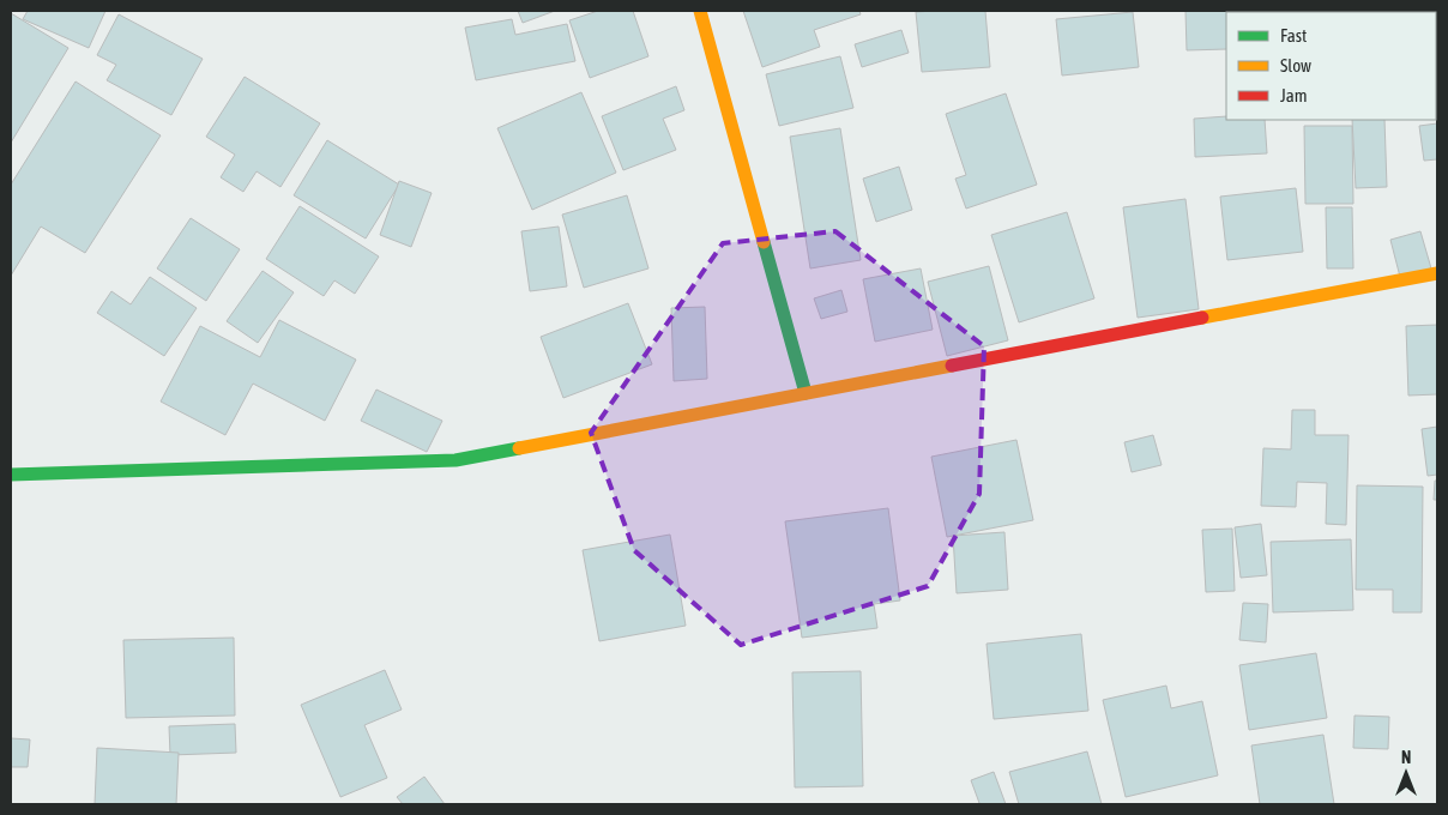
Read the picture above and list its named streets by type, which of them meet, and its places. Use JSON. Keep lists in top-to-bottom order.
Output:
{
  "legend": ["Fast", "Slow", "Jam"],
  "north": "top"
}
